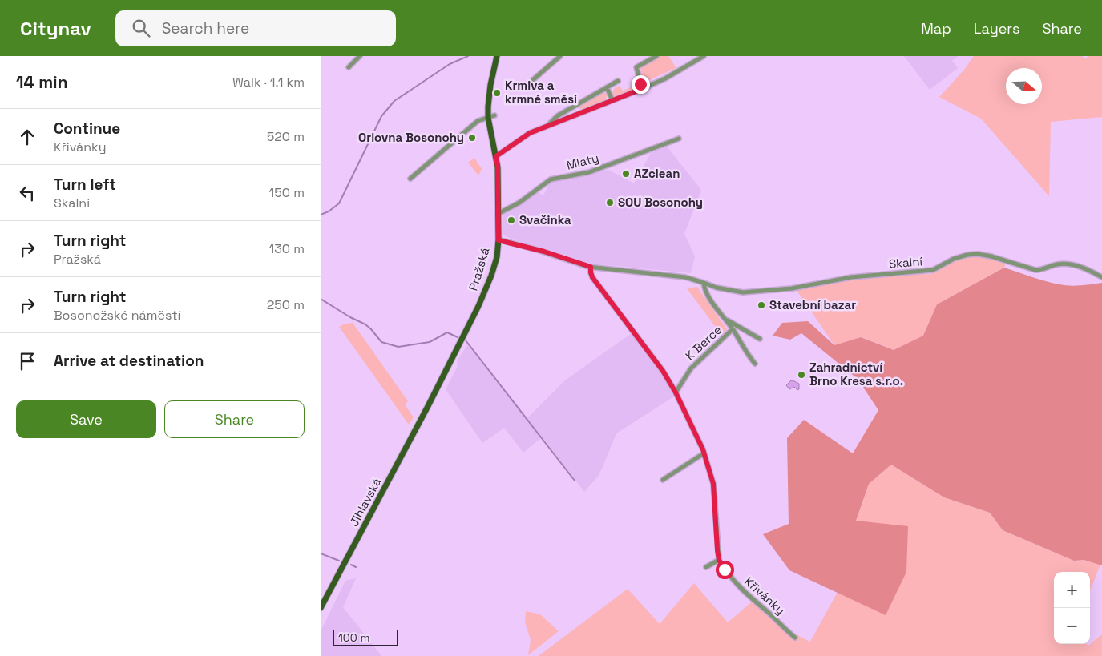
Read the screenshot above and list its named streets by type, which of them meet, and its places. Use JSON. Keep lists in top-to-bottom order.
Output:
{
  "streets": {
    "main road": ["Pražská", "Jihlavská"],
    "street": [
      "Mlaty",
      "Skalní",
      "K Berce",
      "Křivánky"
    ]
  },
  "crossings": [
    ["Mlaty", "Pražská"],
    ["Skalní", "Pražská"],
    ["Pražská", "Jihlavská"]
  ],
  "places": [
    "Krmiva a krmné směsi",
    "Orlovna Bosonohy",
    "AZclean",
    "SOU Bosonohy",
    "Svačinka",
    "Stavební bazar",
    "Zahradnictví Brno Kresa s.r.o."
  ],
  "scale_bar": "100 m",
  "north": "right",
  "page": {
    "header": "Citynav",
    "search": "Search here",
    "nav": ["Map", "Layers", "Share"],
    "heading": ["14 min", "Walk · 1.1 km"],
    "list": [
      ["Continue", "Křivánky", "520 m"],
      ["Turn left", "Skalní", "150 m"],
      ["Turn right", "Pražská", "130 m"],
      ["Turn right", "Bosonožské náměstí", "250 m"],
      "Arrive at destination"
    ],
    "buttons": ["Save", "Share"],
    "map_buttons": ["+", "−"],
    "scale": "100 m"
  }
}
